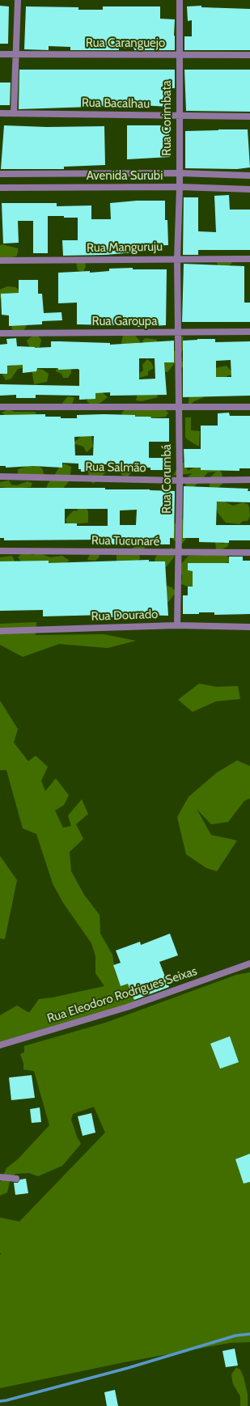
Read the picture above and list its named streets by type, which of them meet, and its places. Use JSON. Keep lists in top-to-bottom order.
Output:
{
  "streets": {
    "street": [
      "Rua Caranguejo",
      "Rua Bacalhau",
      "Rua Corimbata",
      "Avenida Surubi",
      "Rua Manguruju",
      "Rua Garoupa",
      "Rua Salmão",
      "Rua Corumbá",
      "Rua Tucunaré",
      "Rua Dourado",
      "Rua Eleodoro Rodrigues Seixas"
    ]
  },
  "crossings": [
    ["Rua Caranguejo", "Rua Corimbata"],
    ["Rua Bacalhau", "Rua Corimbata"],
    ["Rua Corimbata", "Avenida Surubi"],
    ["Rua Corimbata", "Rua Manguruju"],
    ["Rua Corimbata", "Rua Garoupa"],
    ["Rua Corimbata", "Rua Corumbá"],
    ["Rua Garoupa", "Rua Corumbá"],
    ["Rua Salmão", "Rua Corumbá"],
    ["Rua Corumbá", "Rua Tucunaré"],
    ["Rua Corumbá", "Rua Dourado"]
  ]
}
